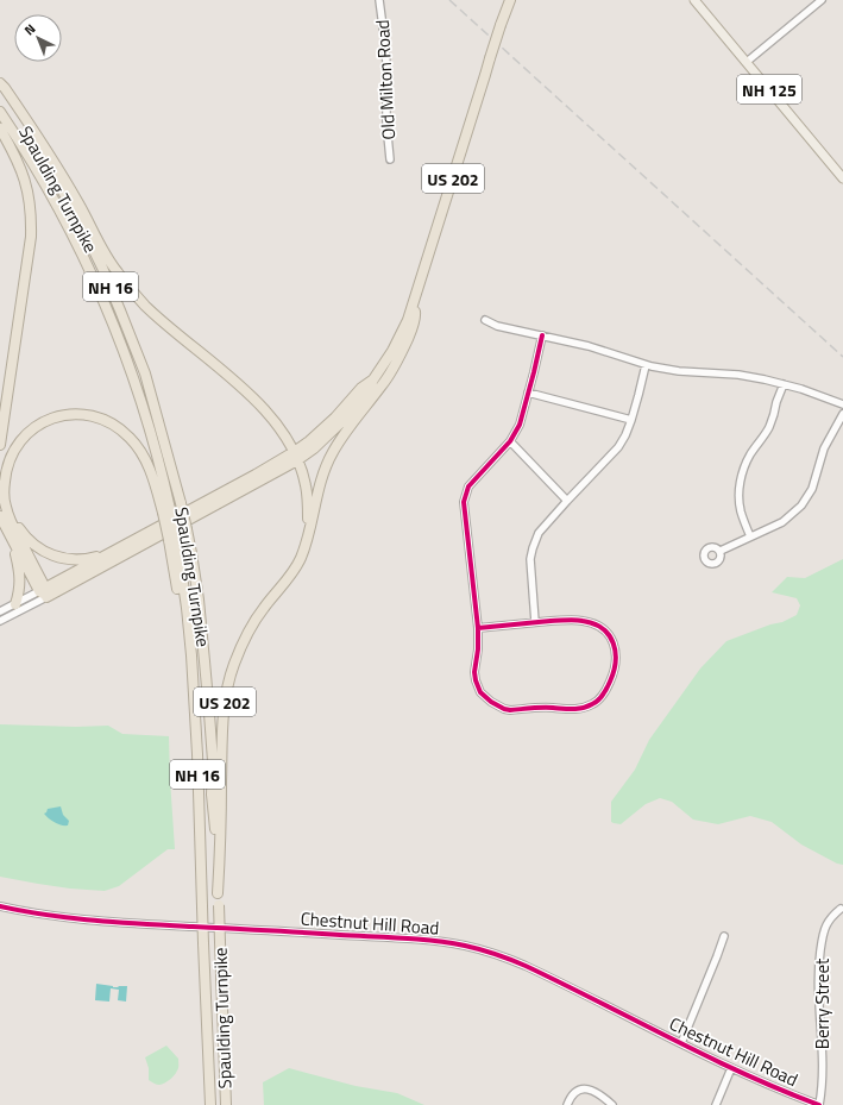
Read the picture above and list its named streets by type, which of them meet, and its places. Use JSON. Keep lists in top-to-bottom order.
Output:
{
  "streets": {
    "highway": ["US 202", "Spaulding Turnpike", "NH 16"],
    "main road": ["NH 125"],
    "street": ["Old Milton Road", "Chestnut Hill Road", "Berry Street"]
  },
  "crossings": [
    ["US 202", "Spaulding Turnpike"],
    ["Chestnut Hill Road", "Berry Street"]
  ],
  "north": "top left"
}
